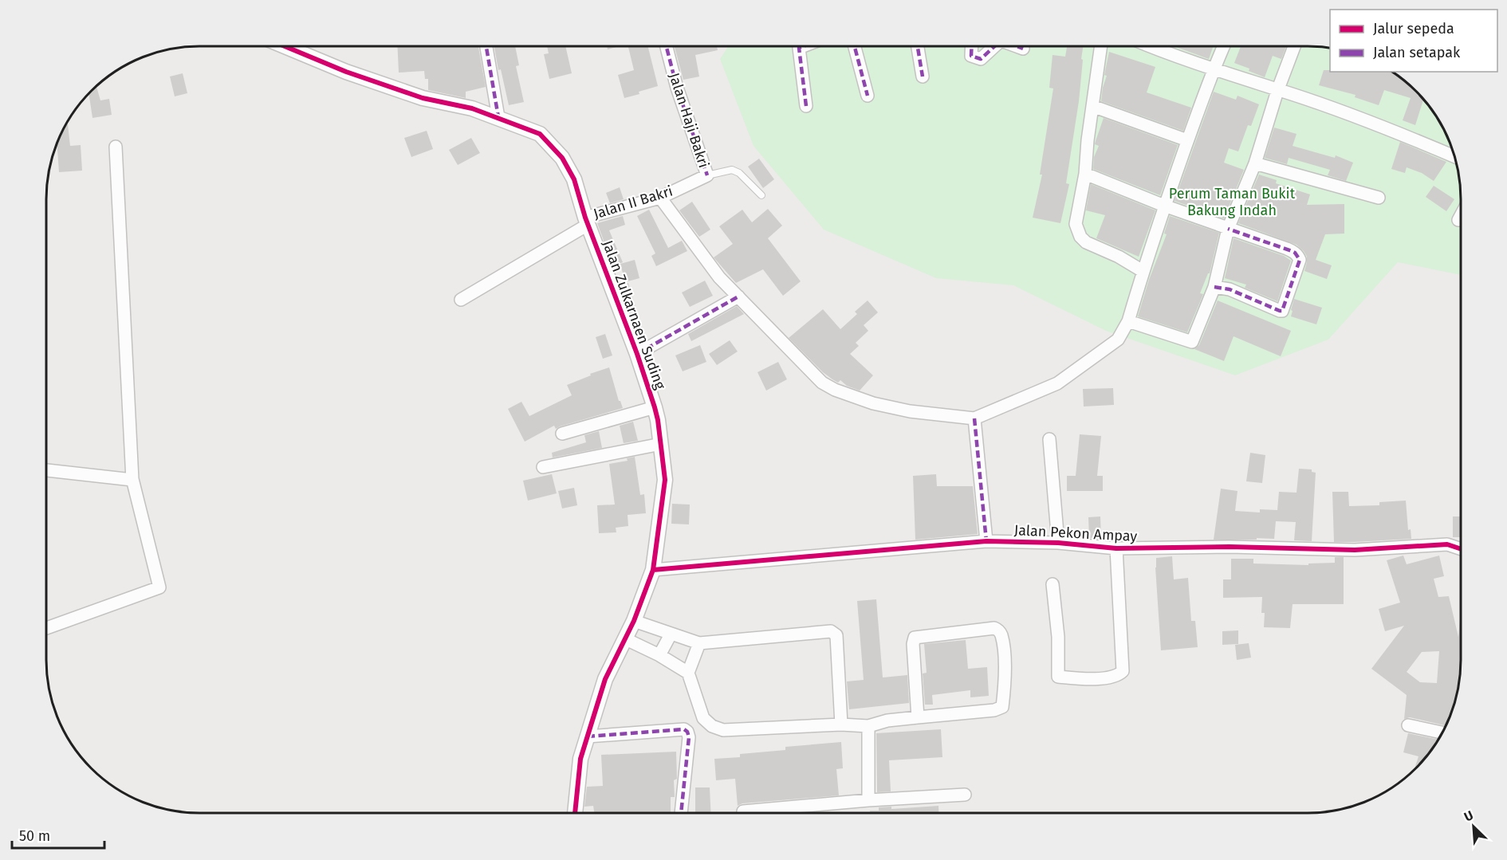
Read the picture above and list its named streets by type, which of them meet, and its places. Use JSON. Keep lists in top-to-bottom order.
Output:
{
  "streets": {
    "street": [
      "Jalan Haji Bakri",
      "Jalan II Bakri",
      "Jalan Zulkarnaen Suding",
      "Jalan Pekon Ampay"
    ]
  },
  "crossings": [
    ["Jalan Haji Bakri", "Jalan II Bakri"],
    ["Jalan II Bakri", "Jalan Zulkarnaen Suding"],
    ["Jalan Zulkarnaen Suding", "Jalan Pekon Ampay"]
  ],
  "parks": ["Perum Taman Bukit Bakung Indah"],
  "legend": ["Jalur sepeda", "Jalan setapak"],
  "scale_bar": "50 m",
  "north": "top left"
}
